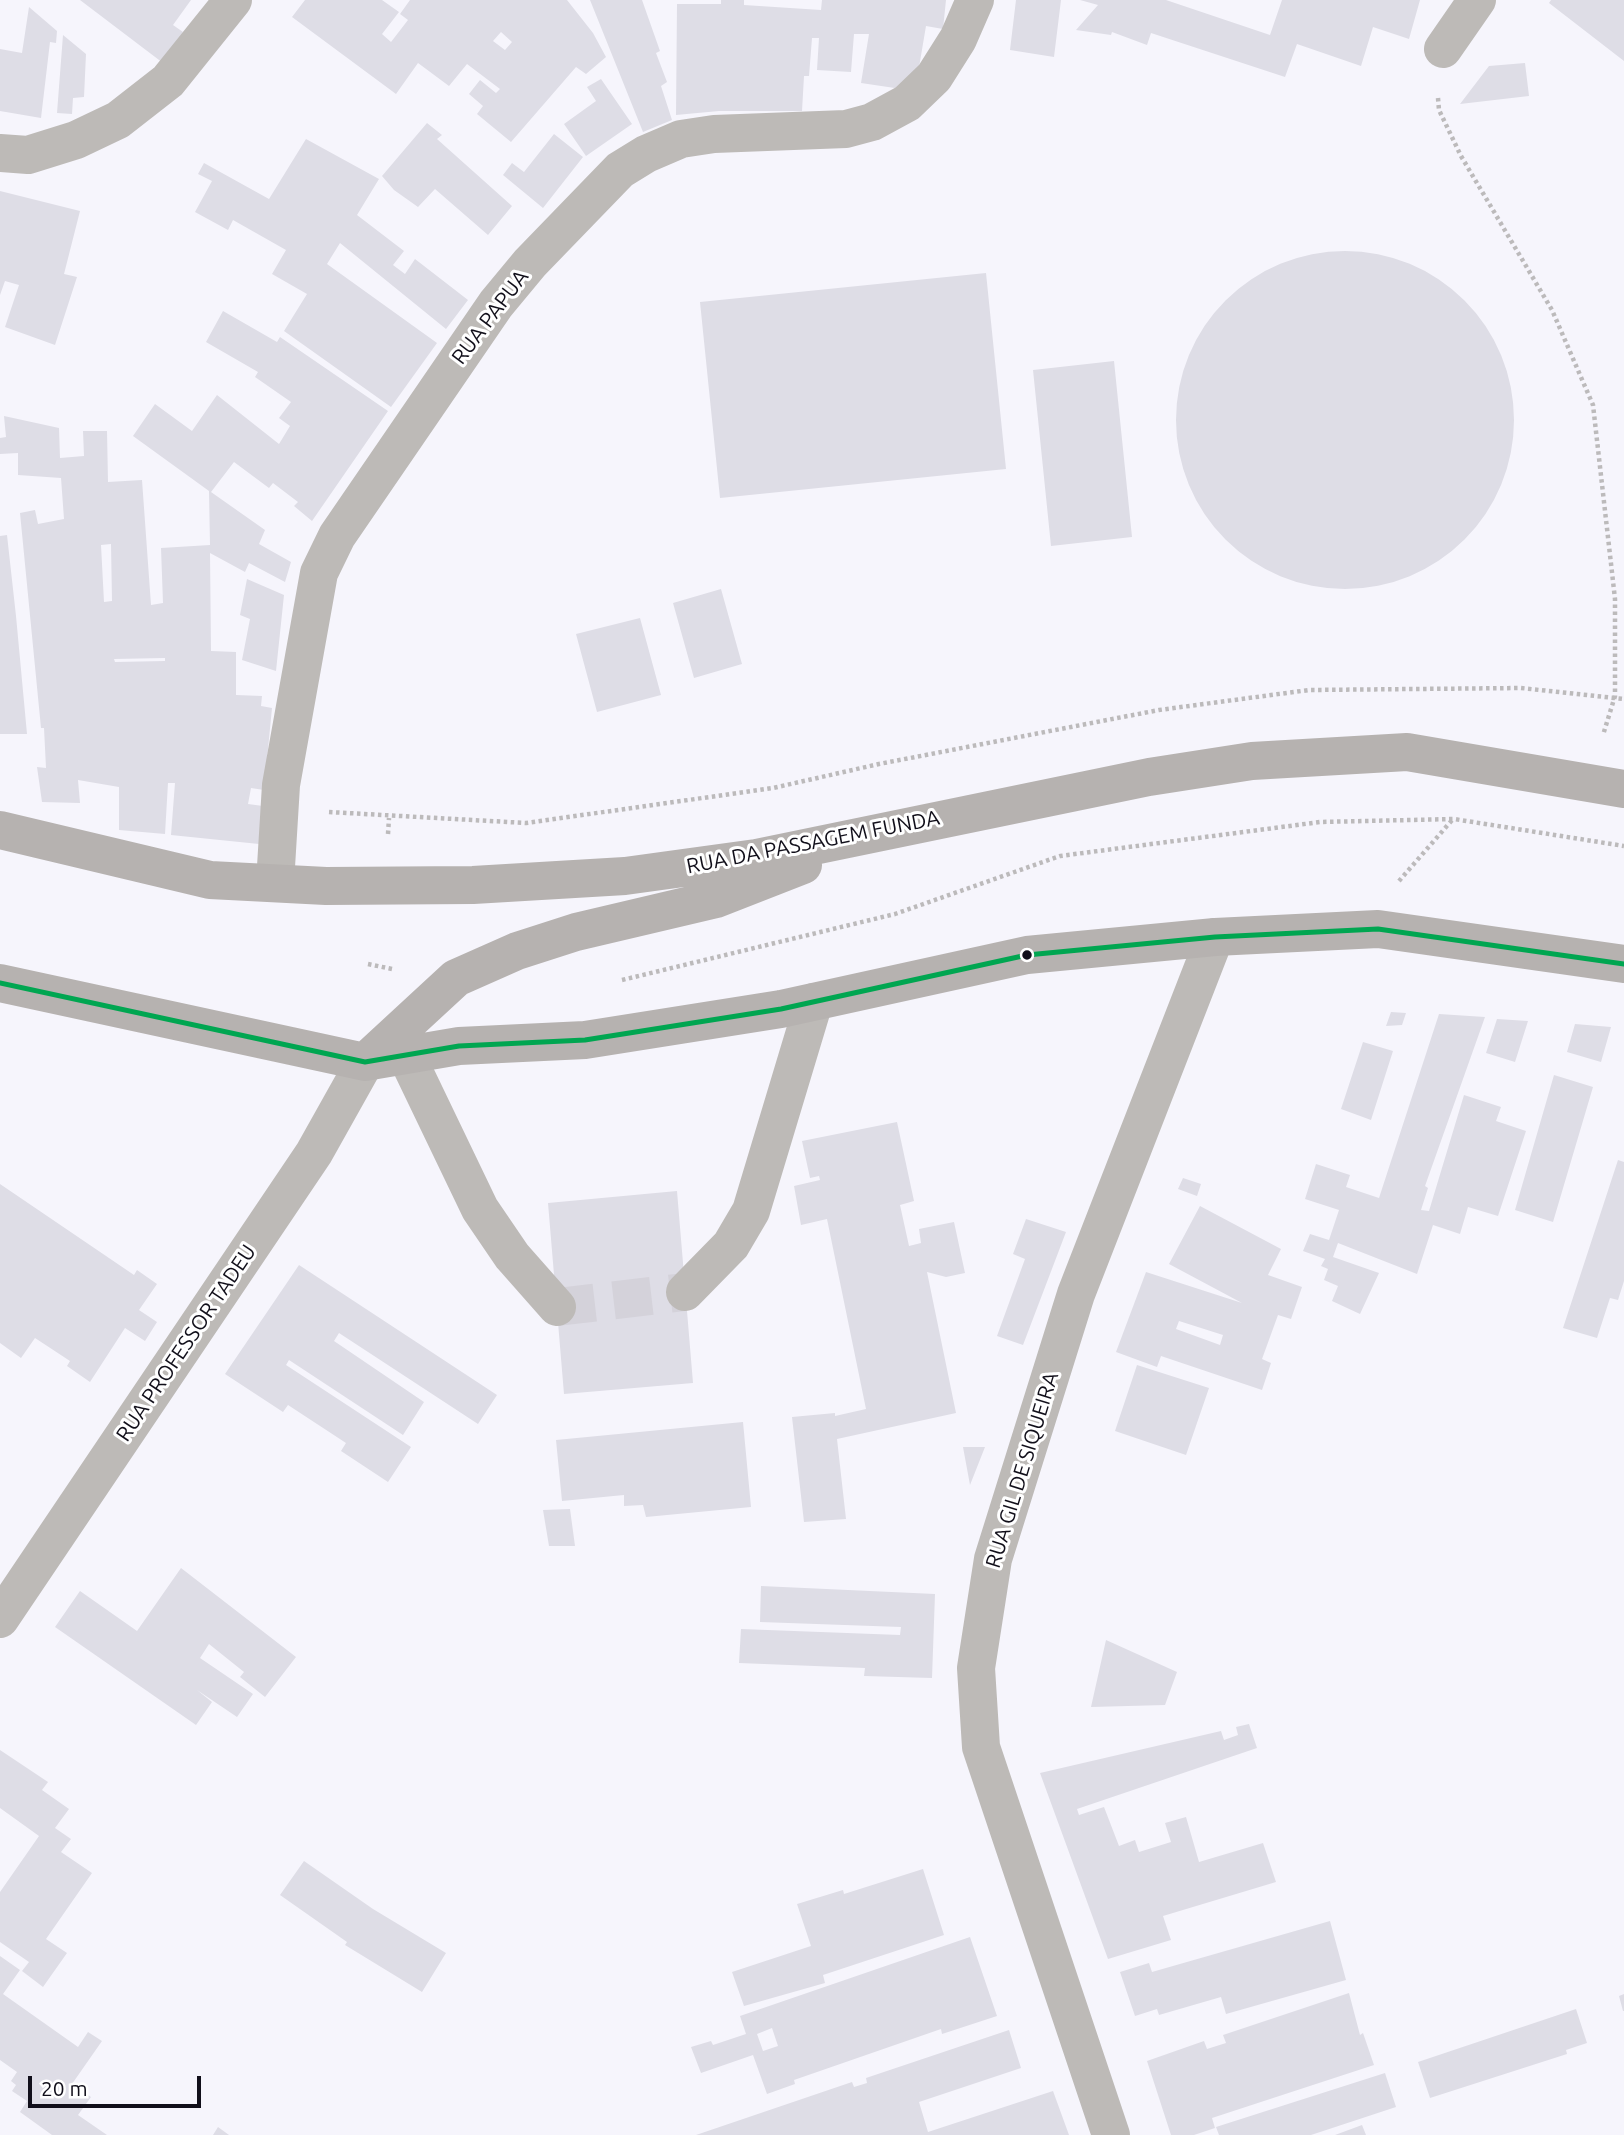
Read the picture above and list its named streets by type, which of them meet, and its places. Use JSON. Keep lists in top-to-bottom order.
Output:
{
  "streets": {
    "main road": ["RUA DA PASSAGEM FUNDA"],
    "street": ["RUA PAPUA", "RUA PROFESSOR TADEU", "RUA GIL DE SIQUEIRA"]
  },
  "crossings": [
    ["RUA PAPUA", "RUA DA PASSAGEM FUNDA"]
  ],
  "scale_bar": "20 m"
}
